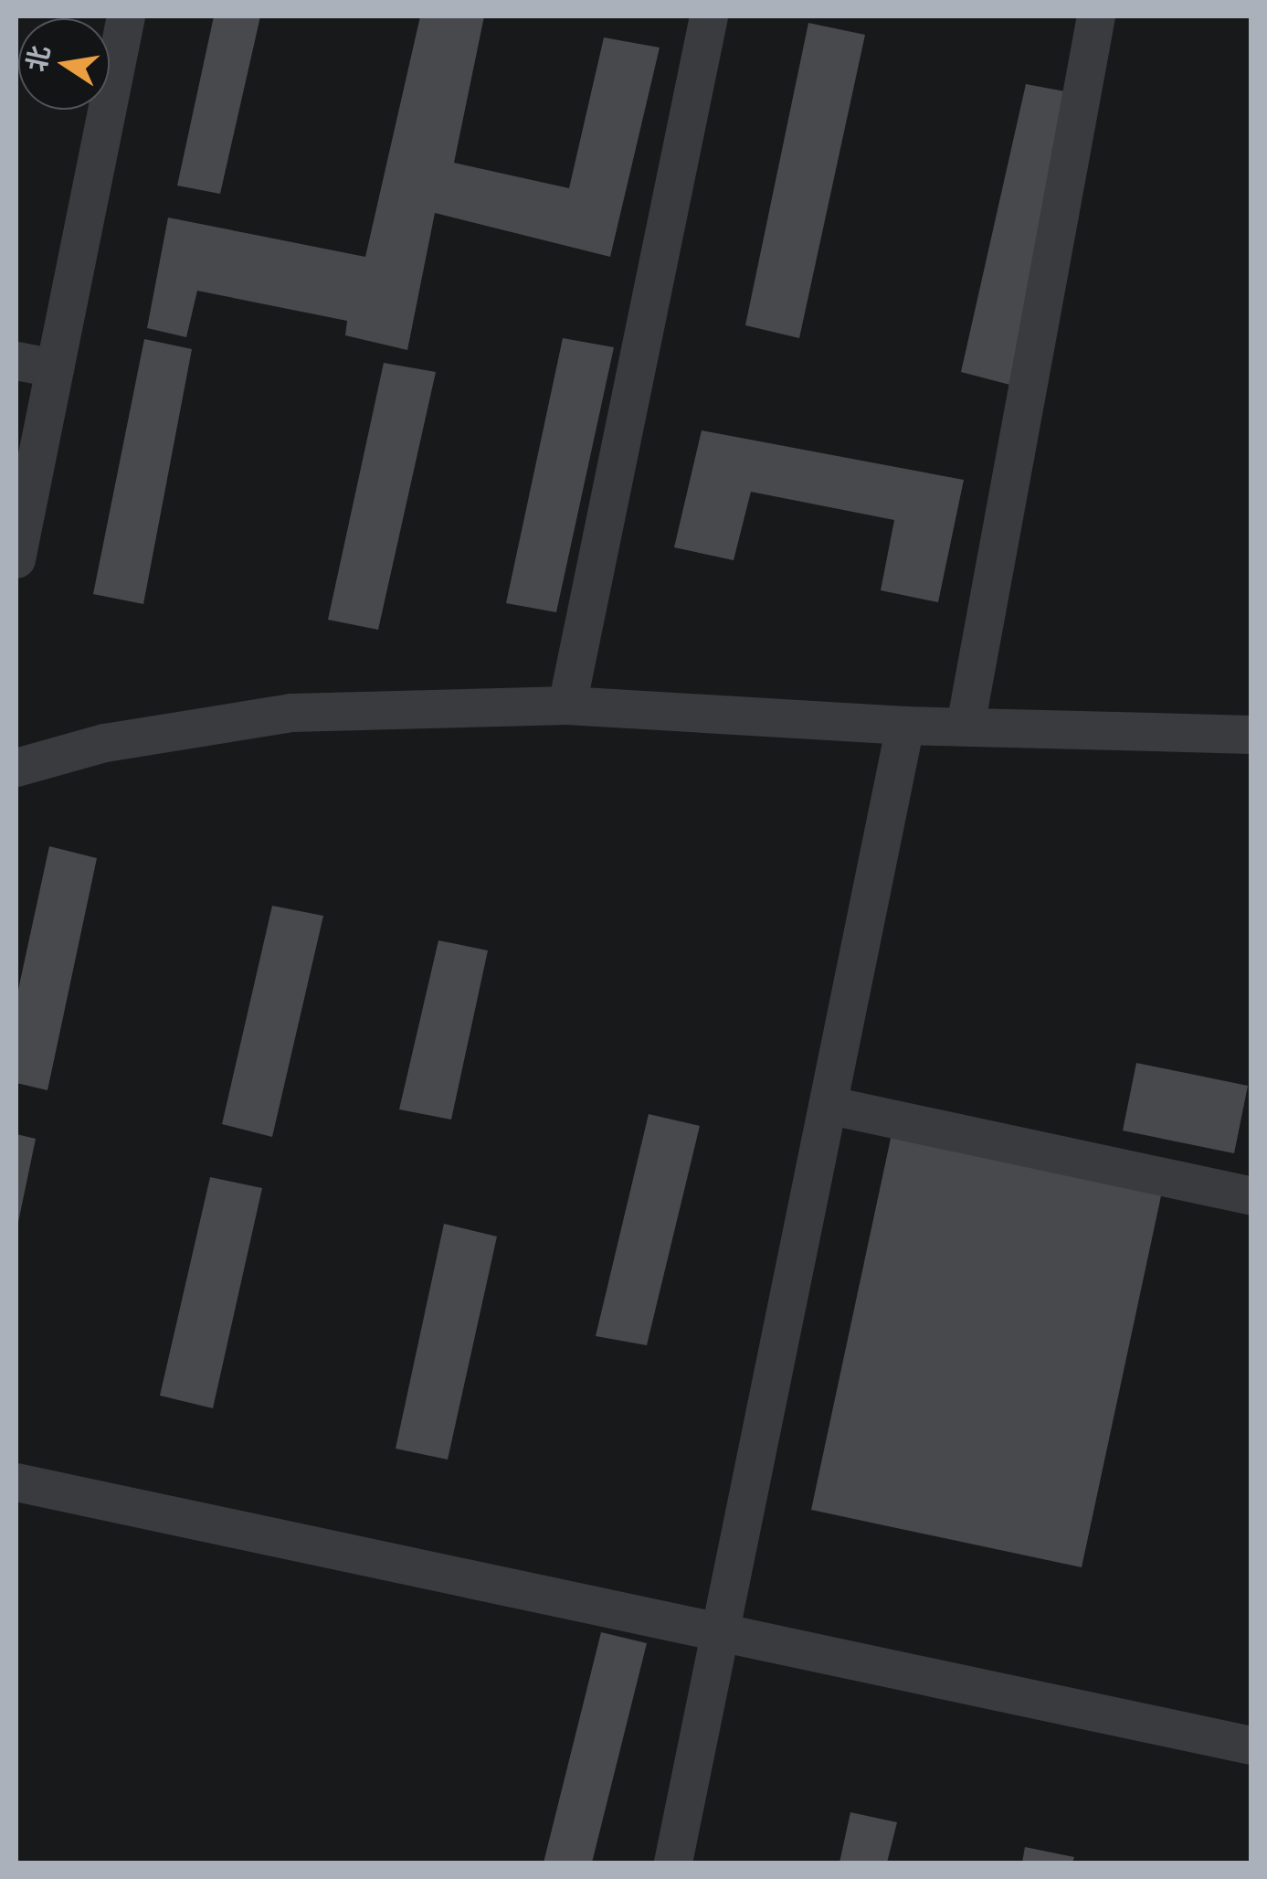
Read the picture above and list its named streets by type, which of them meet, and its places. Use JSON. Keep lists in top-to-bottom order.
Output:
{
  "north": "left"
}
